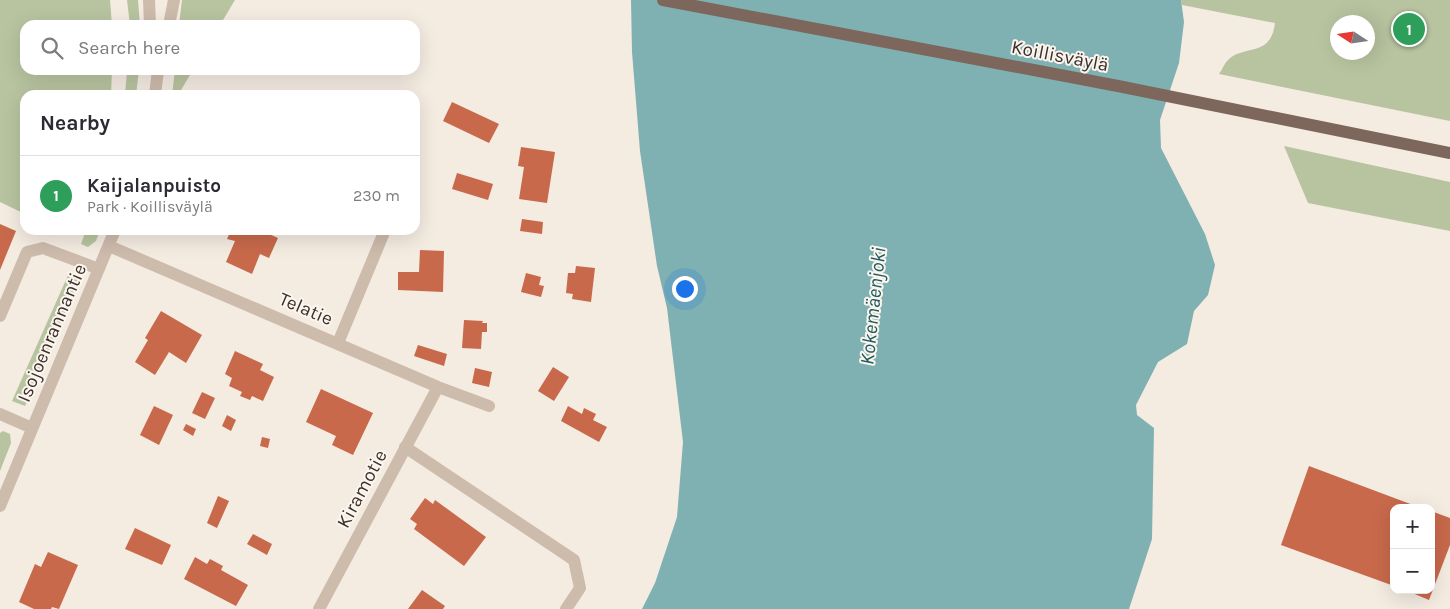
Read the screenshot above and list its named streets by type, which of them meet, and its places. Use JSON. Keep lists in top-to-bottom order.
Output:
{
  "streets": {
    "main road": ["Koillisväylä"],
    "street": ["Telatie", "Isojoenrannantie", "Kiramotie"]
  },
  "crossings": [
    ["Telatie", "Isojoenrannantie"],
    ["Telatie", "Kiramotie"]
  ],
  "water": ["Kokemäenjoki"],
  "north": "left",
  "page": {
    "pins": "1",
    "search": "Search here",
    "heading": "Nearby",
    "list": [
      {
        "mark": "1",
        "name": "Kaijalanpuisto",
        "note": "Park · Koillisväylä",
        "value": "230 m"
      }
    ],
    "map_buttons": ["+", "−"]
  }
}
